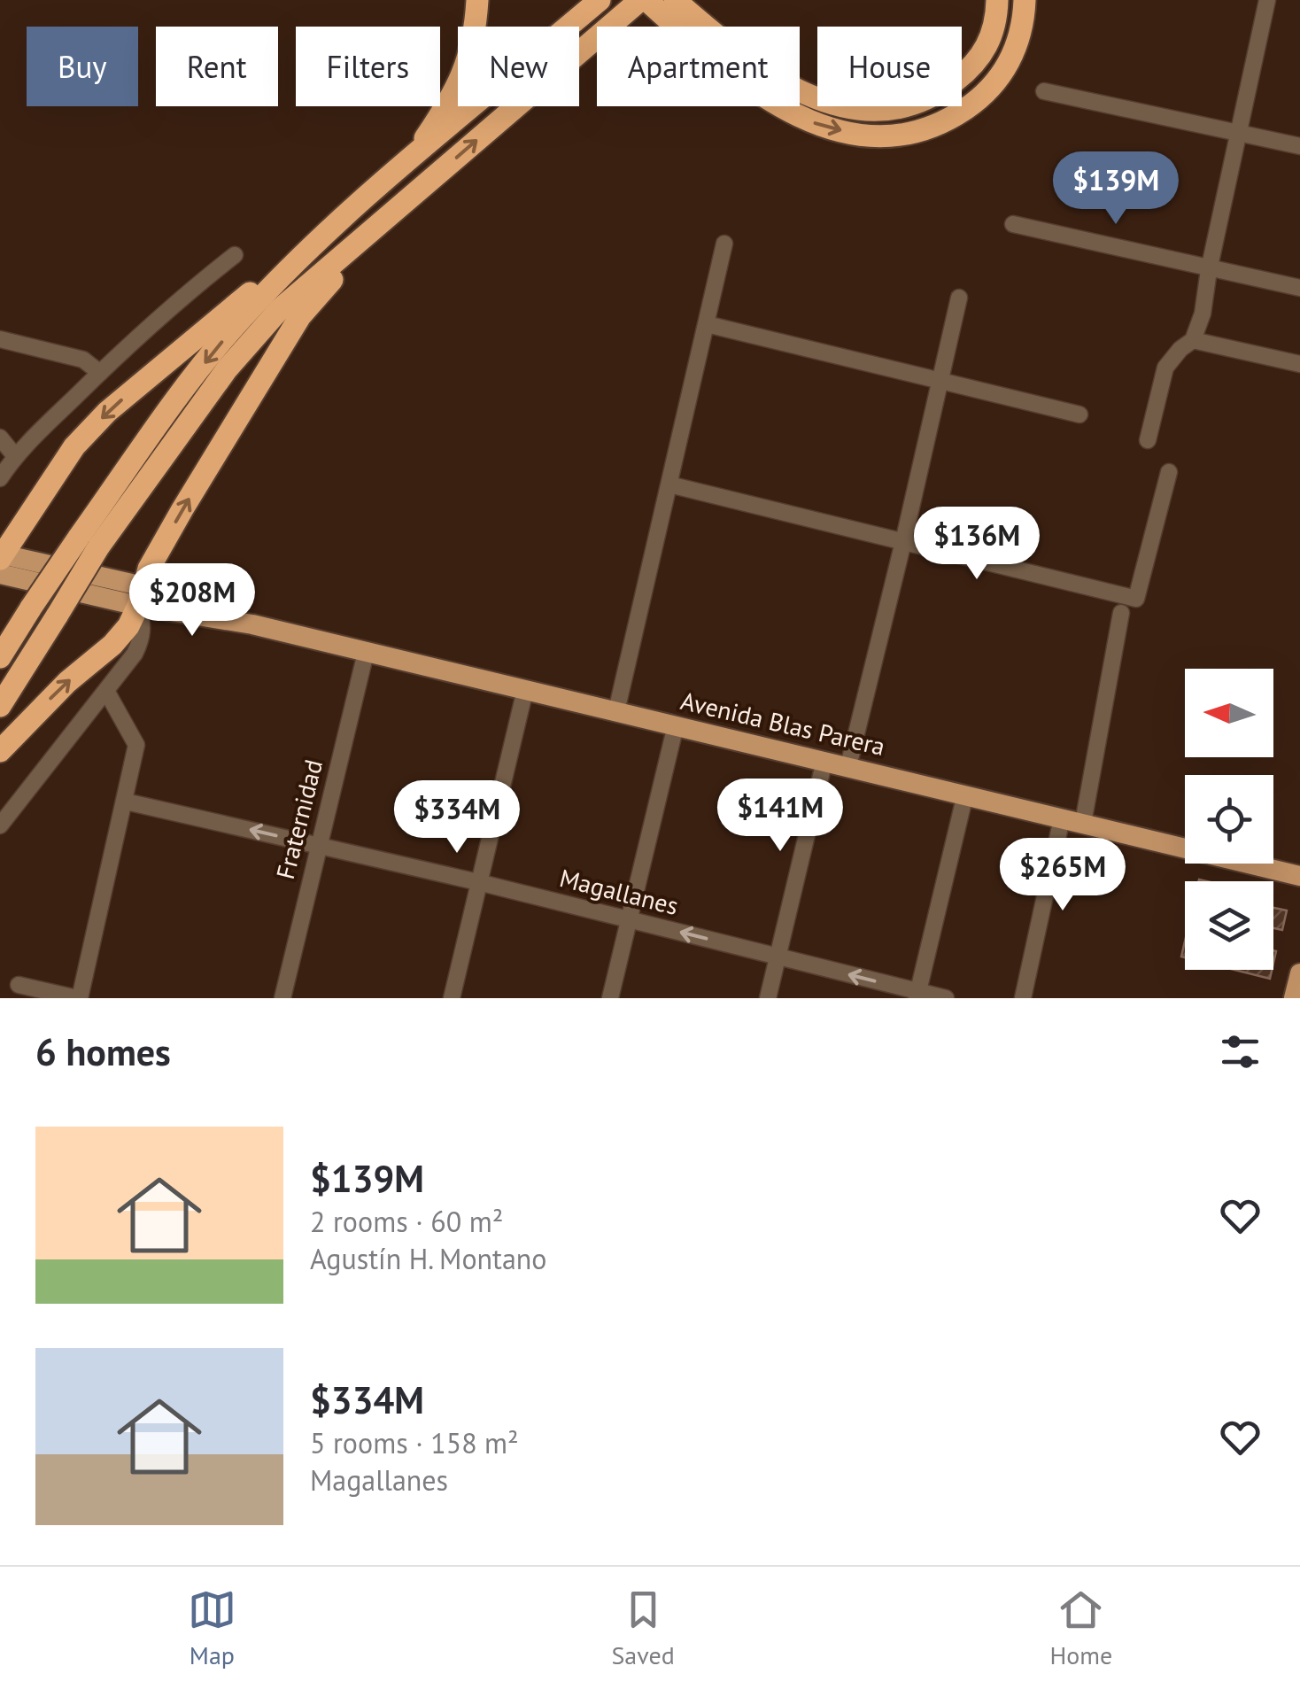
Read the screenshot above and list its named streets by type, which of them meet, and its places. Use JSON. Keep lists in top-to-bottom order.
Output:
{
  "streets": {
    "main road": ["Avenida Blas Parera"],
    "street": ["Fraternidad", "Magallanes"]
  },
  "crossings": [
    ["Avenida Blas Parera", "Fraternidad"],
    ["Fraternidad", "Magallanes"]
  ],
  "one_way": ["Magallanes"],
  "north": "left",
  "page": {
    "chip": [
      "Buy",
      "Rent",
      "Filters",
      "New",
      "Apartment",
      "House"
    ],
    "price": [
      "$139M",
      "$136M",
      "$208M",
      "$141M",
      "$334M",
      "$265M"
    ],
    "heading": "6 homes",
    "list": [
      {
        "name": "$139M",
        "note": "2 rooms · 60 m² · Agustín H. Montano"
      },
      {
        "name": "$334M",
        "note": "5 rooms · 158 m² · Magallanes"
      }
    ],
    "tabs": ["Map", "Saved", "Home"]
  }
}
